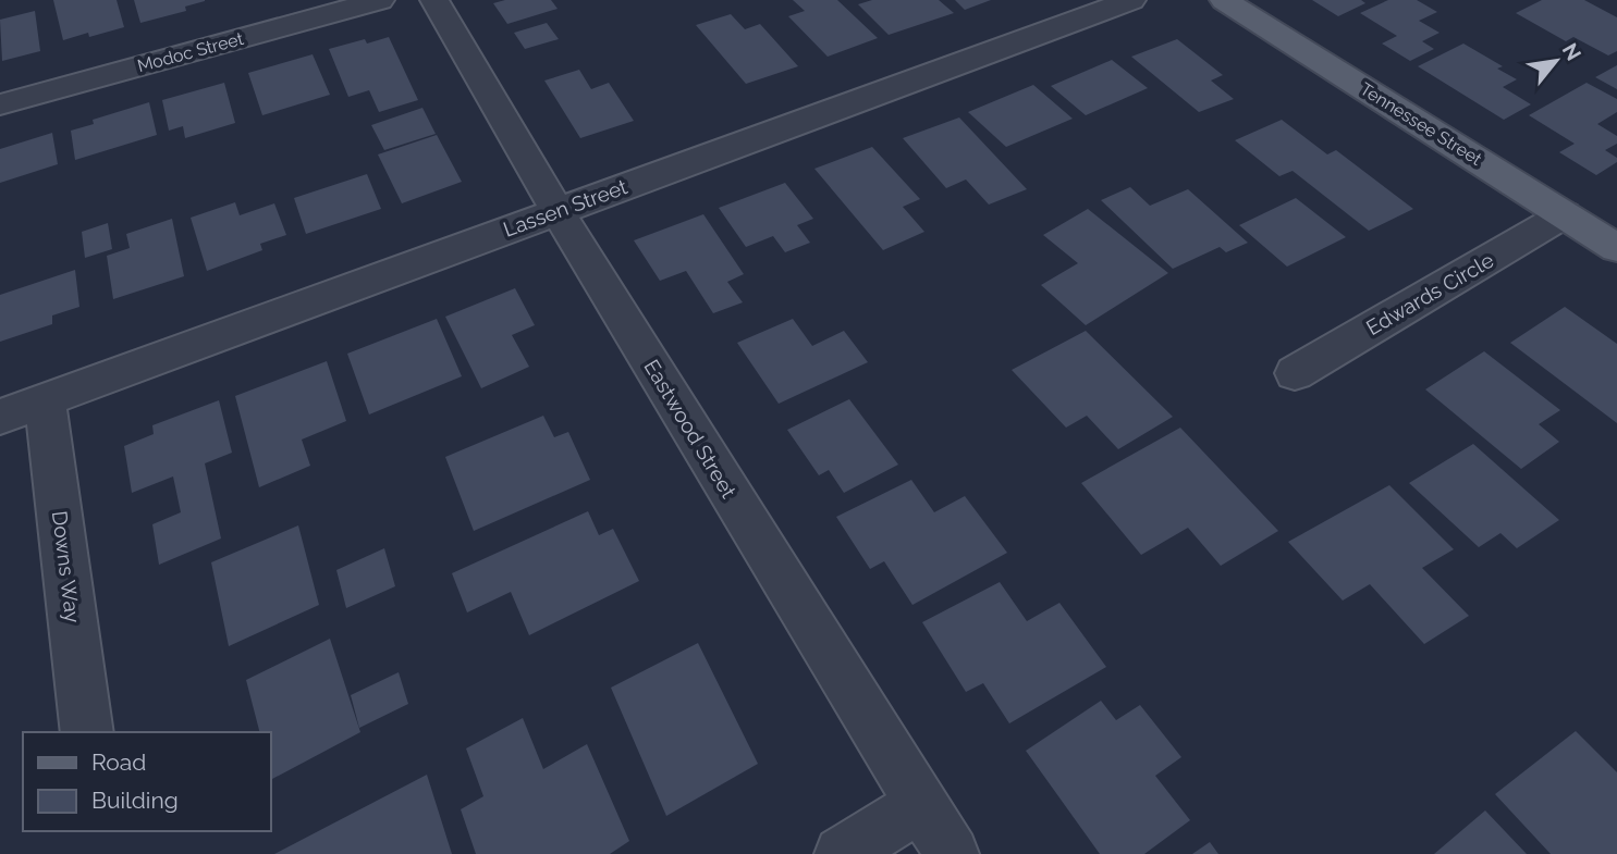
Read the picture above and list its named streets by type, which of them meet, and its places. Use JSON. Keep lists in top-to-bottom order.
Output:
{
  "streets": {
    "main road": ["Tennessee Street"],
    "street": [
      "Modoc Street",
      "Lassen Street",
      "Edwards Circle",
      "Eastwood Street",
      "Downs Way"
    ]
  },
  "crossings": [
    ["Tennessee Street", "Edwards Circle"],
    ["Lassen Street", "Eastwood Street"],
    ["Lassen Street", "Downs Way"]
  ],
  "legend": ["Road", "Building"],
  "north": "top right"
}
